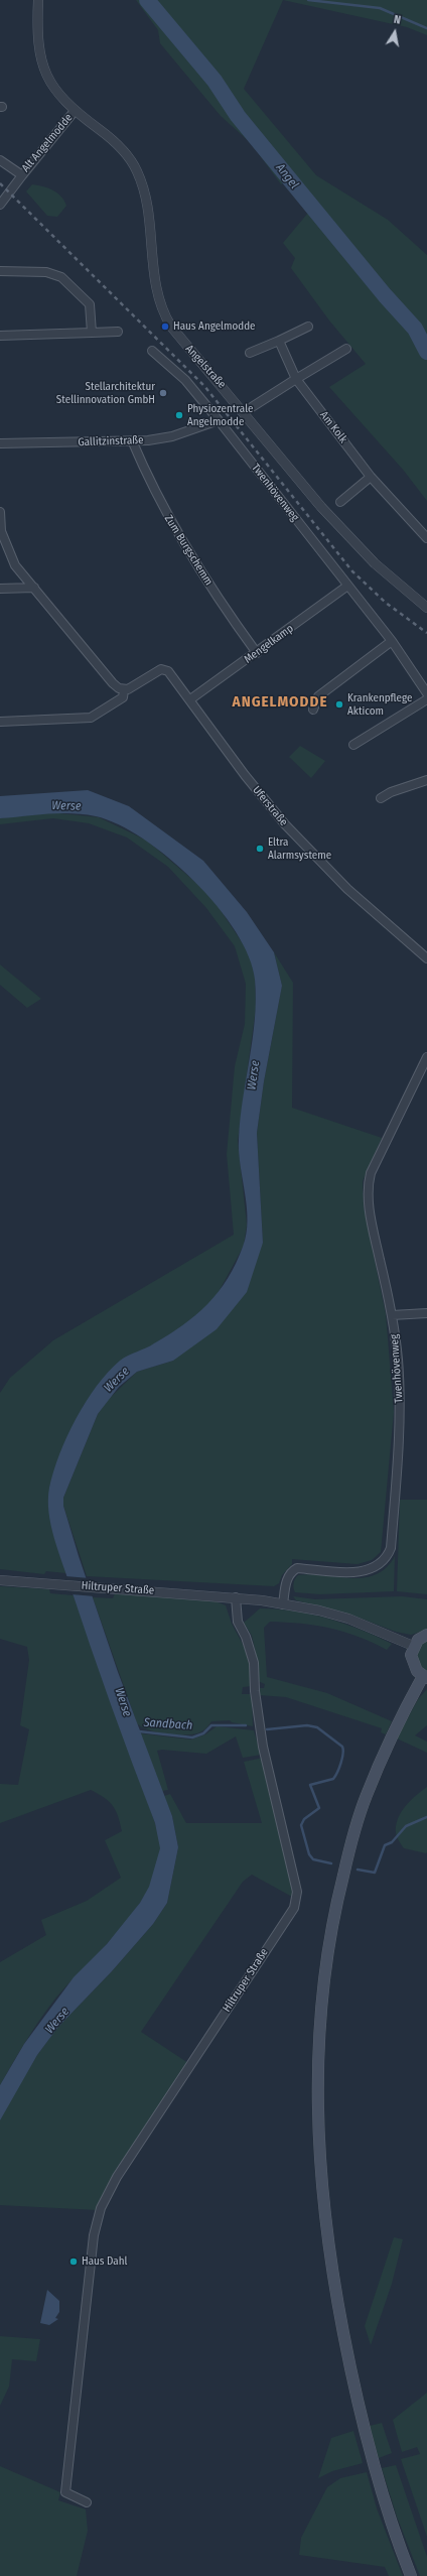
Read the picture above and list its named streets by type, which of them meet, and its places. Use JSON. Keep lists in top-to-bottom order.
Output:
{
  "streets": {
    "street": [
      "Alt Angelmodde",
      "Angelstraße",
      "Am Kolk",
      "Gallitzinstraße",
      "Twenhövenweg",
      "Zum Burgschemm",
      "Mengelkamp",
      "Uferstraße",
      "Hiltruper Straße"
    ]
  },
  "crossings": [
    ["Alt Angelmodde", "Angelstraße"],
    ["Gallitzinstraße", "Twenhövenweg"],
    ["Gallitzinstraße", "Zum Burgschemm"],
    ["Twenhövenweg", "Mengelkamp"],
    ["Twenhövenweg", "Hiltruper Straße"],
    ["Zum Burgschemm", "Mengelkamp"],
    ["Mengelkamp", "Uferstraße"]
  ],
  "districts": ["ANGELMODDE"],
  "water": ["Angel", "Werse", "Sandbach"],
  "places": [
    "Haus Angelmodde",
    "Stellarchitektur Stellinnovation GmbH",
    "Physiozentrale Angelmodde",
    "Krankenpflege Akticom",
    "Eltra Alarmsysteme",
    "Haus Dahl"
  ],
  "north": "top"
}
